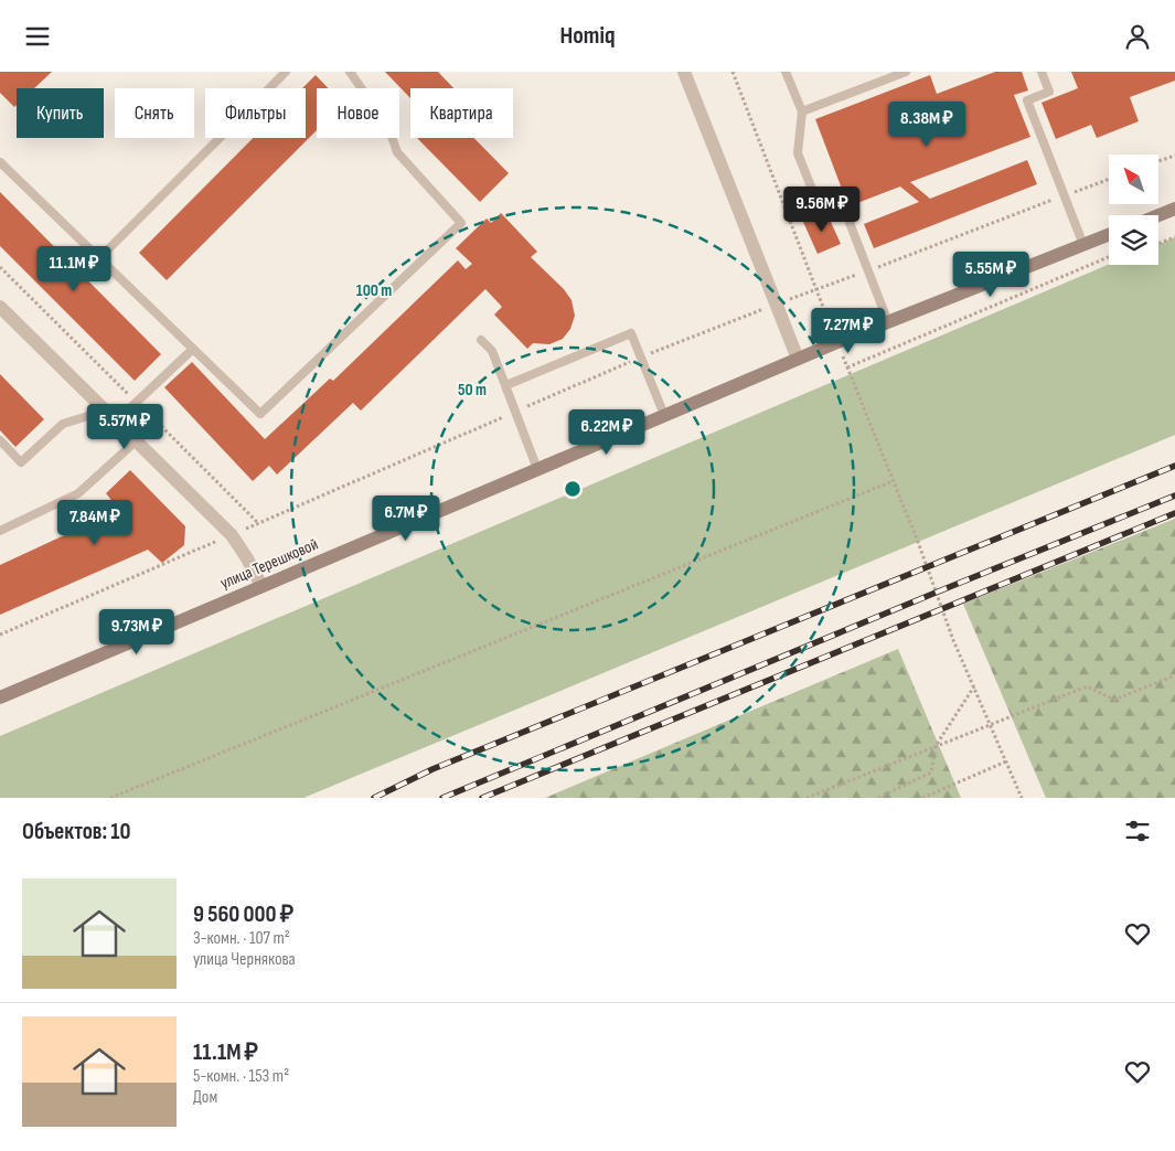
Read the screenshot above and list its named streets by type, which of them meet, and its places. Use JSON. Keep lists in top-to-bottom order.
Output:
{
  "streets": {
    "main road": ["улица Терешковой"]
  },
  "north": "top left",
  "page": {
    "header": "Homiq",
    "chip": [
      "Купить",
      "Снять",
      "Фильтры",
      "Новое",
      "Квартира"
    ],
    "price": [
      "8.38M ₽",
      "9.56M ₽",
      "11.1M ₽",
      "5.55M ₽",
      "7.27M ₽",
      "5.57M ₽",
      "6.22M ₽",
      "6.7M ₽",
      "7.84M ₽",
      "9.73M ₽"
    ],
    "heading": "Объектов: 10",
    "list": [
      {
        "name": "9 560 000 ₽",
        "note": "3-комн. · 107 m² · улица Чернякова"
      },
      {
        "name": "11.1M ₽",
        "note": "5-комн. · 153 m² · Дом"
      }
    ]
  },
  "rings": ["100 m", "50 m"]
}
